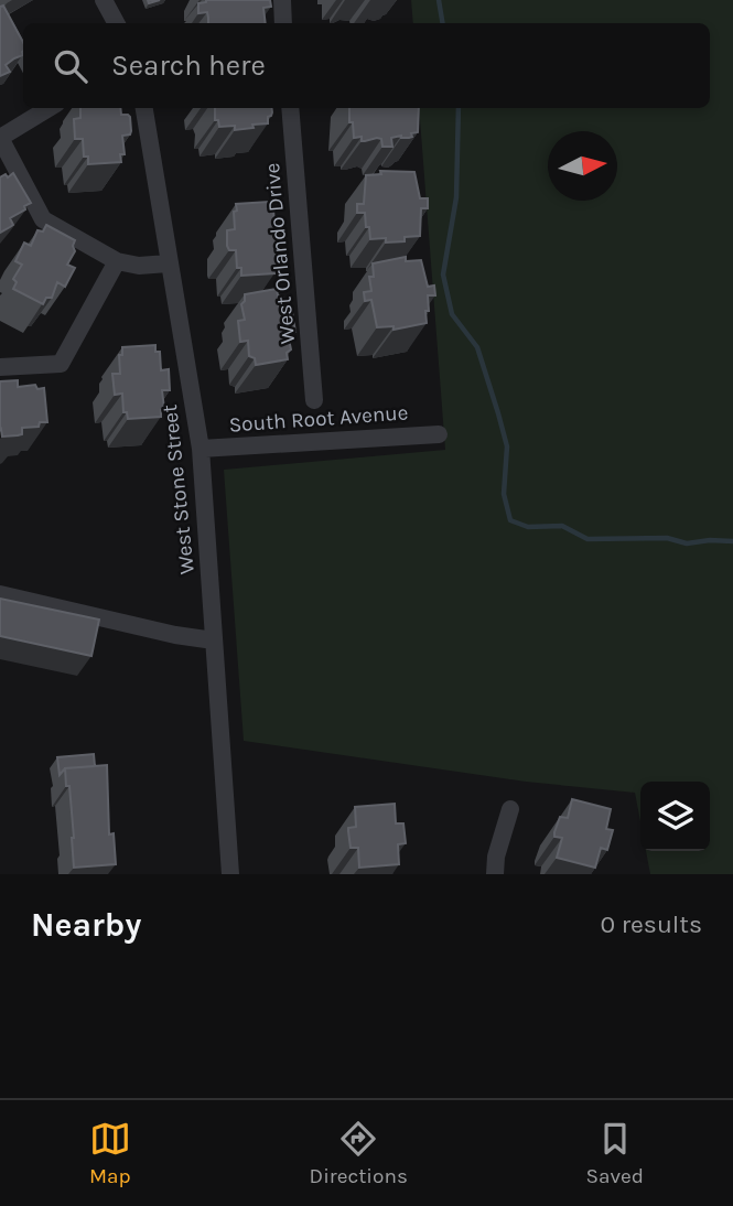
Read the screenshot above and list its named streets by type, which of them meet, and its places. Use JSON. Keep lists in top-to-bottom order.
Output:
{
  "streets": {
    "street": ["West Orlando Drive", "South Root Avenue", "West Stone Street"]
  },
  "crossings": [
    ["South Root Avenue", "West Stone Street"]
  ],
  "north": "right",
  "page": {
    "search": "Search here",
    "heading": ["Nearby", "0 results"],
    "nav": ["Map", "Directions", "Saved"]
  }
}
